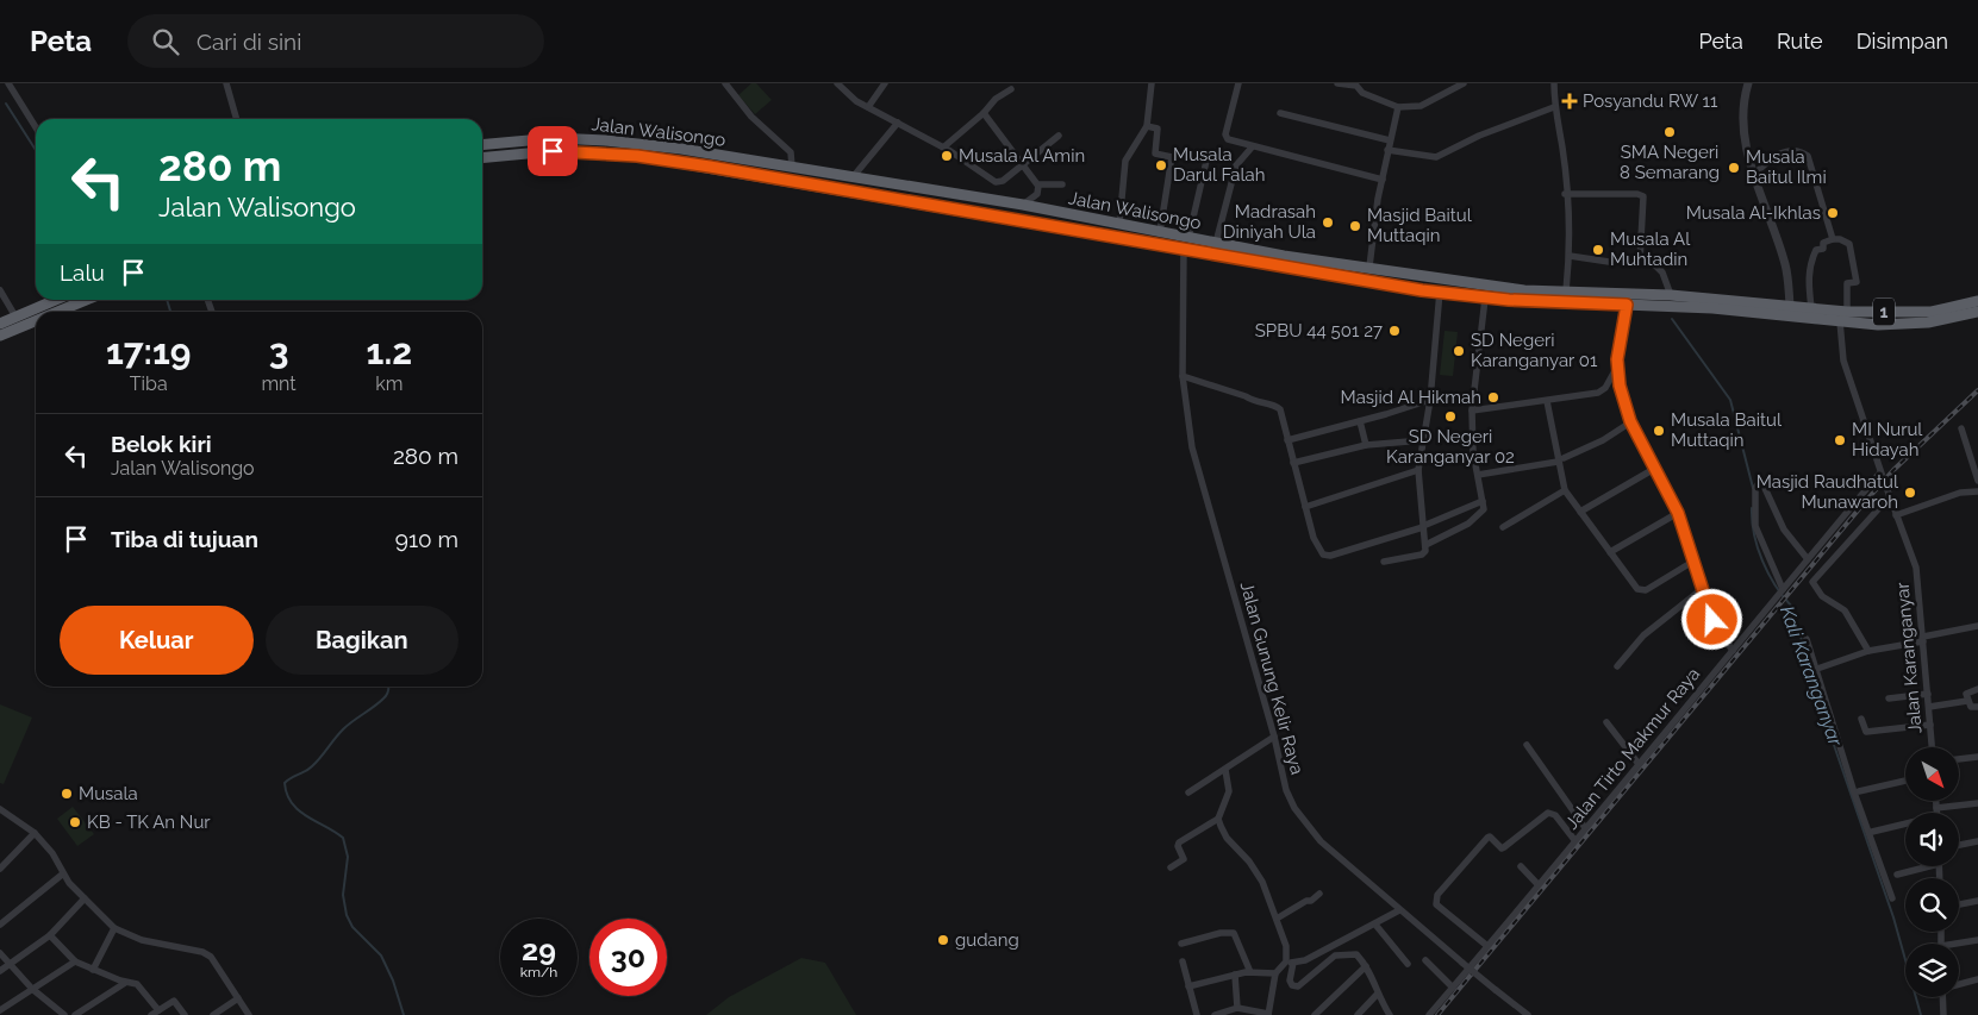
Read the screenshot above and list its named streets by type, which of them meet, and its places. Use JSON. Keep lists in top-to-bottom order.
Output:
{
  "streets": {
    "highway": ["Jalan Walisongo", "1"],
    "street": ["Jalan Karanganyar", "Jalan Gunung Kelir Raya", "Jalan Tirto Makmur Raya"]
  },
  "crossings": [
    ["Jalan Walisongo", "1"],
    ["Jalan Walisongo", "Jalan Gunung Kelir Raya"],
    ["1", "Jalan Tirto Makmur Raya"]
  ],
  "water": ["Kali Karanganyar"],
  "places": {
    "health": ["Posyandu RW 11"],
    "other": [
      "SMA Negeri 8 Semarang",
      "Musala Al Amin",
      "Musala Darul Falah",
      "Musala Baitul Ilmi",
      "Musala Al-Ikhlas",
      "Madrasah Diniyah Ula",
      "Masjid Baitul Muttaqin",
      "Musala Al Muhtadin",
      "SPBU 44 501 27",
      "SD Negeri Karanganyar 01",
      "Masjid Al Hikmah",
      "SD Negeri Karanganyar 02",
      "Musala Baitul Muttaqin",
      "MI Nurul Hidayah",
      "Masjid Raudhatul Munawaroh",
      "Musala",
      "KB - TK An Nur",
      "gudang"
    ]
  },
  "north": "bottom right",
  "page": {
    "header": "Peta",
    "search": "Cari di sini",
    "nav": ["Peta", "Rute", "Disimpan"],
    "turn": ["280 m", "Jalan Walisongo"],
    "then": "Lalu",
    "eta": [
      "17:19",
      "Tiba",
      "3",
      "mnt",
      "1.2",
      "km"
    ],
    "list": [
      {
        "name": "Belok kiri",
        "note": "Jalan Walisongo",
        "value": "280 m"
      },
      {
        "name": "Tiba di tujuan",
        "value": "910 m"
      }
    ],
    "buttons": ["Keluar", "Bagikan"],
    "speed": "29 km/h",
    "limit": "30"
  }
}
